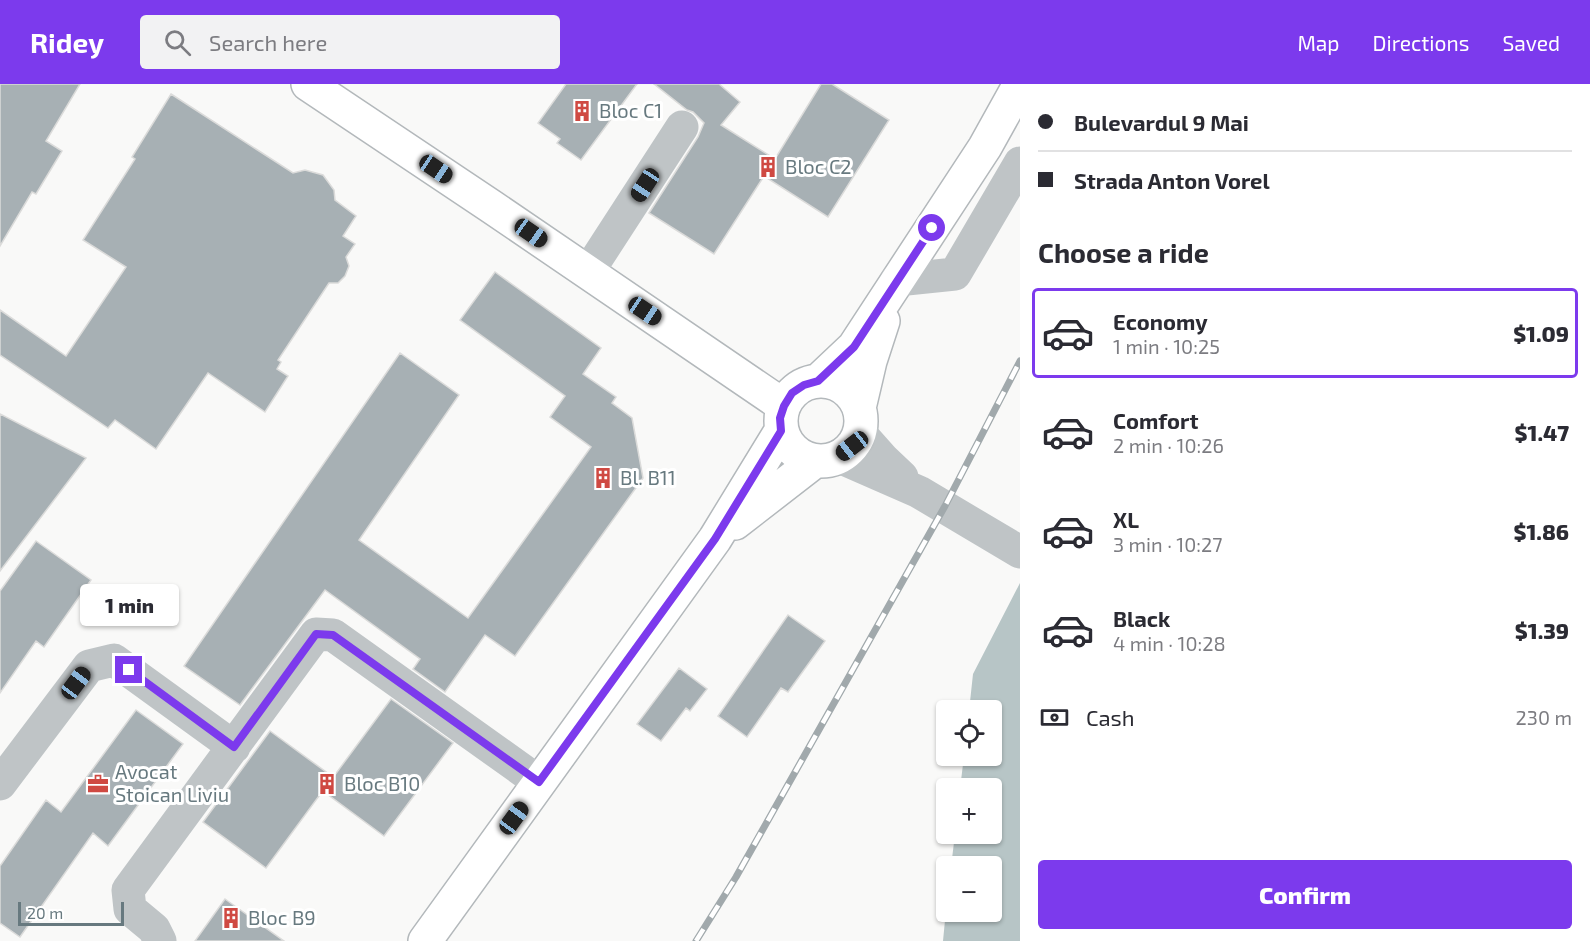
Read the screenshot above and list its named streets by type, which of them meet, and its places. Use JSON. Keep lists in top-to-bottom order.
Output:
{
  "places": {
    "building": [
      "Bloc C1",
      "Bloc C2",
      "Bl. B11",
      "Bloc B10",
      "Bloc B9"
    ],
    "office": ["Avocat Stoican Liviu"]
  },
  "scale_bar": "20 m",
  "page": {
    "header": "Ridey",
    "search": "Search here",
    "nav": ["Map", "Directions", "Saved"],
    "banner": ["Bulevardul 9 Mai", "Strada Anton Vorel"],
    "heading": "Choose a ride",
    "list": [
      {
        "name": "Economy",
        "note": "1 min · 10:25",
        "value": "$1.09"
      },
      {
        "name": "Comfort",
        "note": "2 min · 10:26",
        "value": "$1.47"
      },
      {
        "name": "XL",
        "note": "3 min · 10:27",
        "value": "$1.86"
      },
      {
        "name": "Black",
        "note": "4 min · 10:28",
        "value": "$1.39"
      }
    ],
    "bubble": "1 min",
    "pay": ["Cash", "230 m"],
    "map_buttons": ["+", "−"],
    "buttons": "Confirm",
    "scale": "20 m"
  }
}
